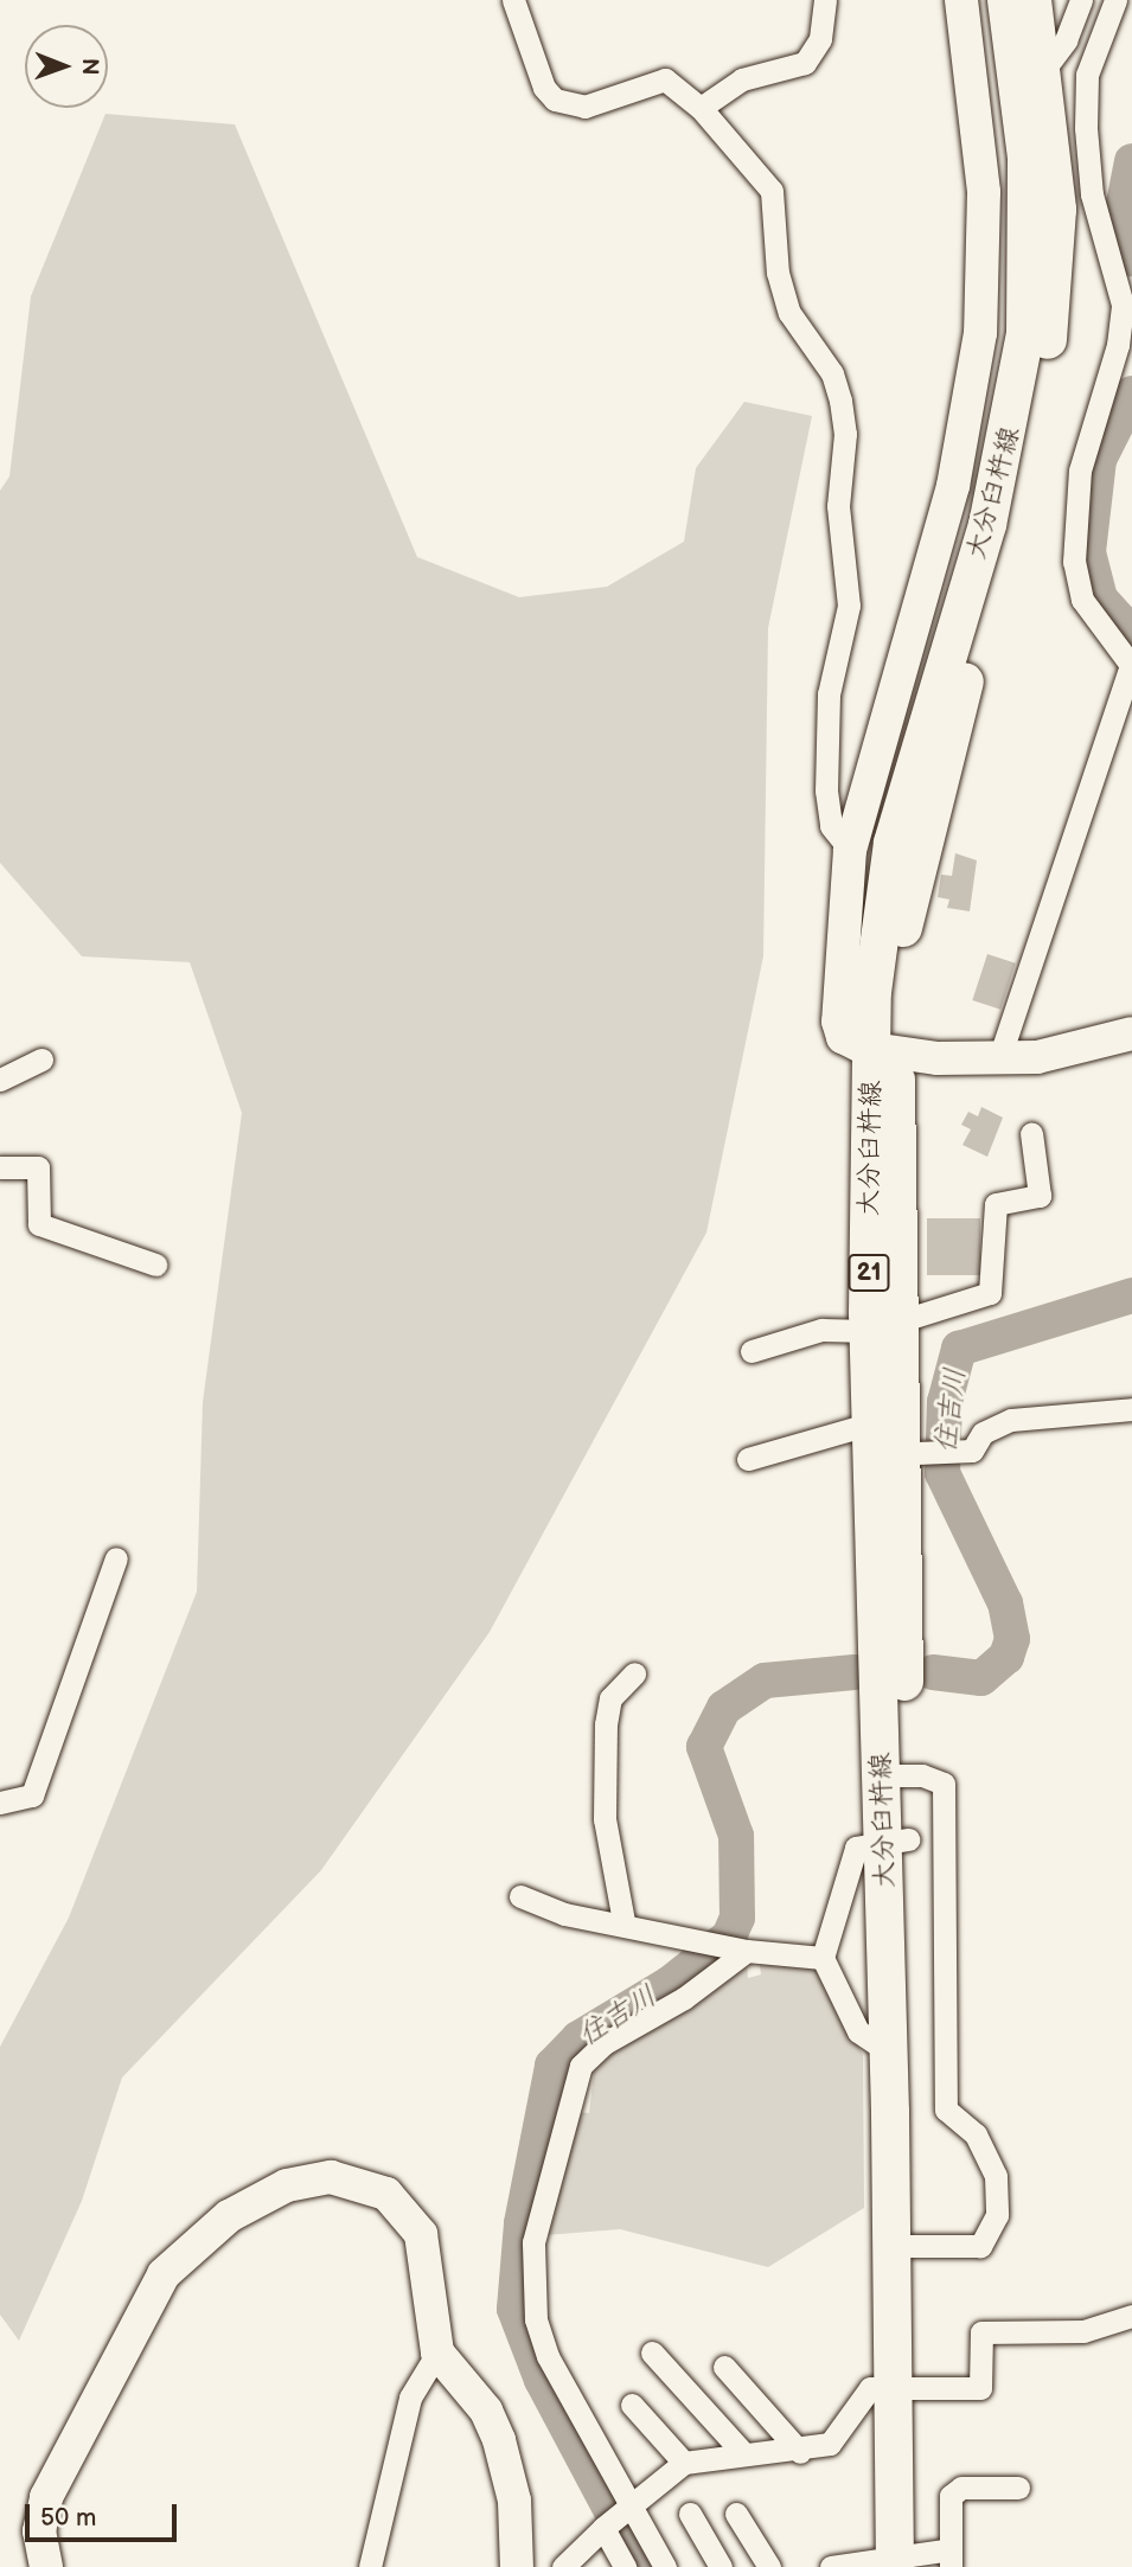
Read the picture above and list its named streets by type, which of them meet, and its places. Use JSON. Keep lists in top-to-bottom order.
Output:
{
  "streets": {
    "main road": ["大分臼杵線", "21"]
  },
  "water": ["住吉川"],
  "scale_bar": "50 m",
  "north": "right"
}
